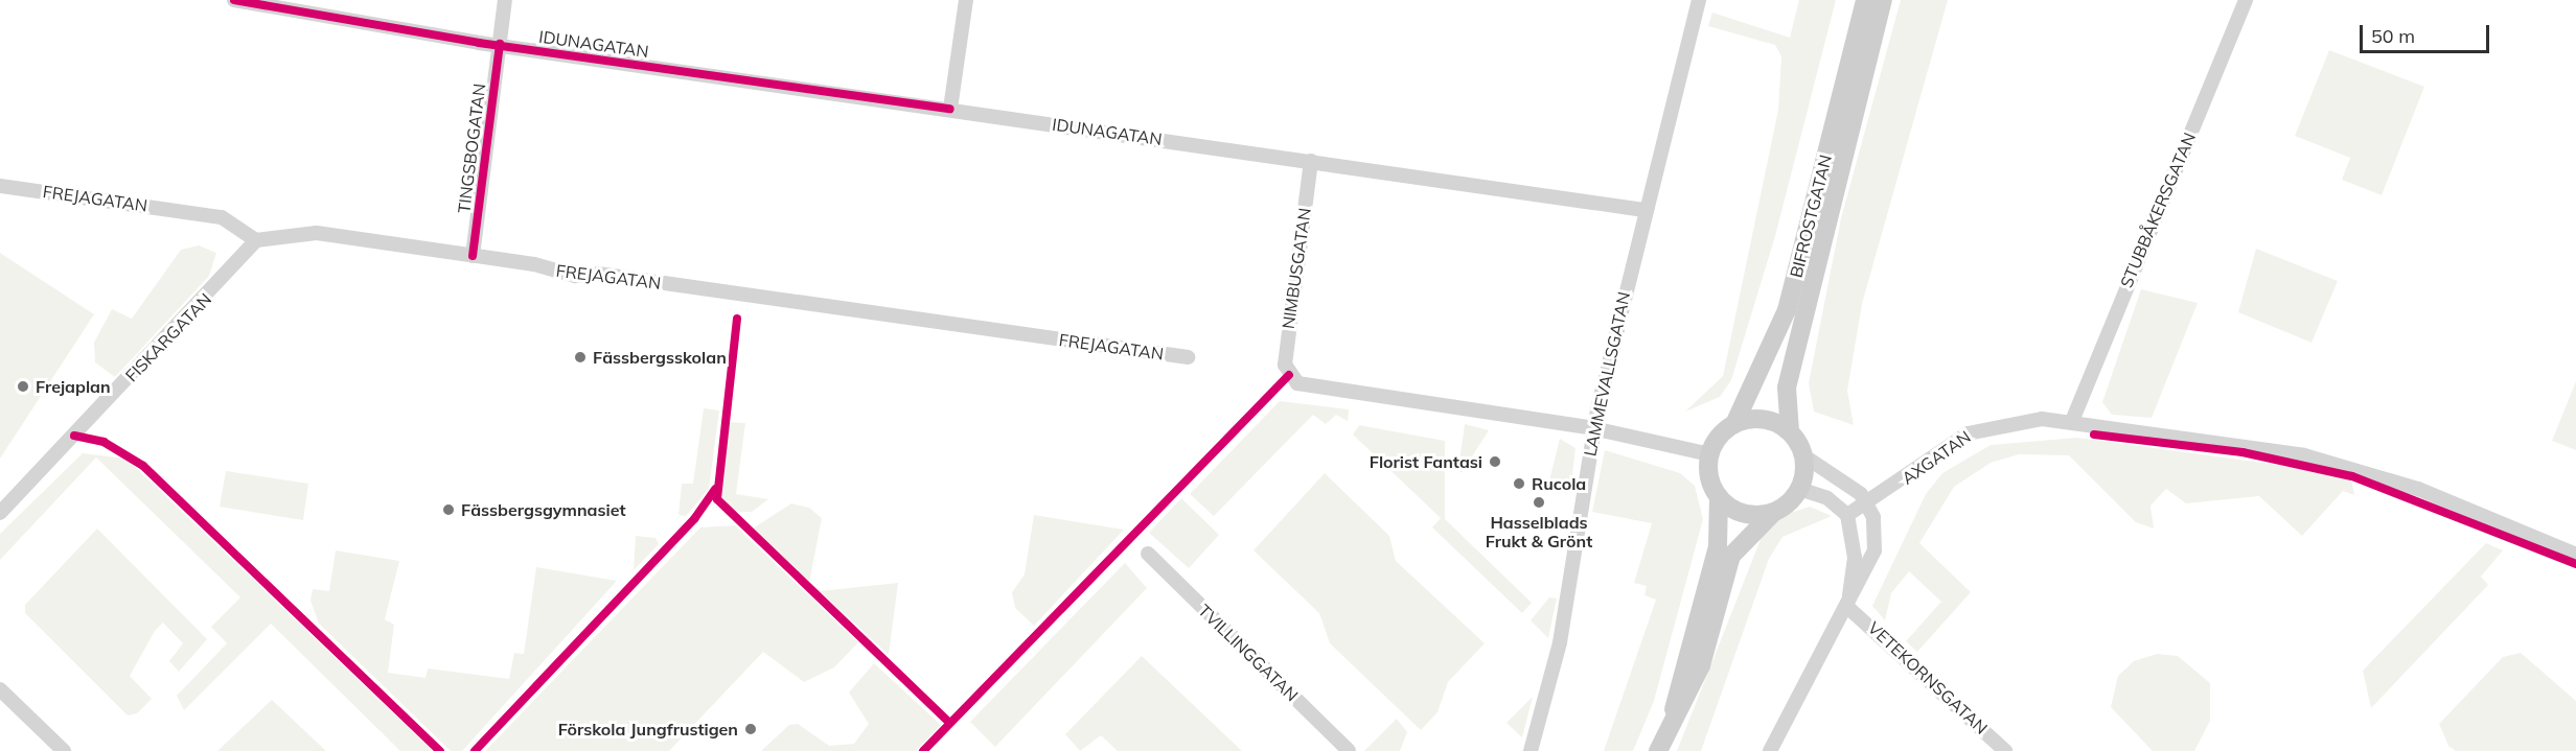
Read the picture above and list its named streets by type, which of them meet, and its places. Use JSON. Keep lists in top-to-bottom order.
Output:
{
  "streets": {
    "main road": ["BIFROSTGATAN"],
    "street": [
      "IDUNAGATAN",
      "TINGSBOGATAN",
      "FREJAGATAN",
      "STUBBÅKERSGATAN",
      "NIMBUSGATAN",
      "FISKARGATAN",
      "LAMMEVALLSGATAN",
      "AXGATAN",
      "TVILLINGGATAN",
      "VETEKORNSGATAN"
    ]
  },
  "crossings": [
    ["IDUNAGATAN", "TINGSBOGATAN"],
    ["IDUNAGATAN", "NIMBUSGATAN"],
    ["IDUNAGATAN", "LAMMEVALLSGATAN"],
    ["TINGSBOGATAN", "FREJAGATAN"],
    ["FREJAGATAN", "FISKARGATAN"],
    ["STUBBÅKERSGATAN", "AXGATAN"],
    ["NIMBUSGATAN", "LAMMEVALLSGATAN"]
  ],
  "places": [
    "Fässbergsskolan",
    "Frejaplan",
    "Florist Fantasi",
    "Rucola",
    "Hasselblads Frukt & Grönt",
    "Fässbergsgymnasiet",
    "Förskola Jungfrustigen"
  ],
  "scale_bar": "50 m"
}
